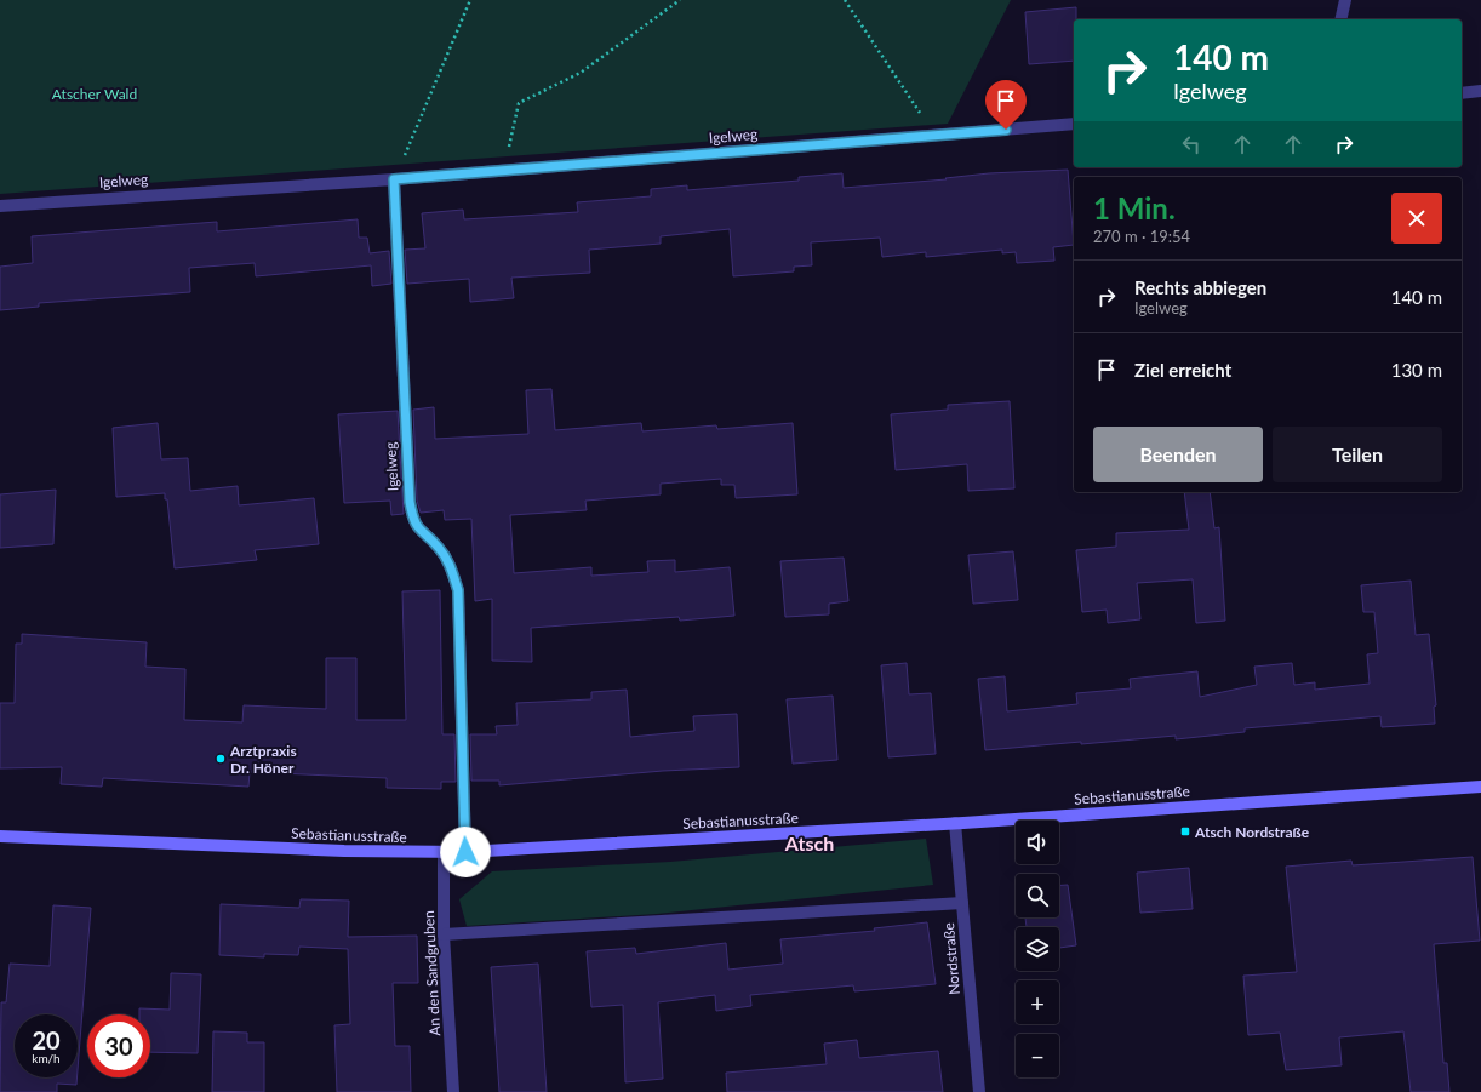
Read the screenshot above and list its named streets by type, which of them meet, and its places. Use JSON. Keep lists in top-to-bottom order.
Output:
{
  "streets": {
    "main road": ["Sebastianusstraße"],
    "street": ["Igelweg", "Nordstraße", "An den Sandgruben"]
  },
  "crossings": [
    ["Igelweg", "Sebastianusstraße"],
    ["Sebastianusstraße", "Nordstraße"],
    ["Sebastianusstraße", "An den Sandgruben"]
  ],
  "districts": ["Atsch"],
  "parks": ["Atscher Wald"],
  "places": {
    "other": ["Arztpraxis Dr. Höner"],
    "transit": ["Atsch Nordstraße"]
  },
  "page": {
    "turn": ["140 m", "Igelweg"],
    "heading": ["1 Min.", "270 m · 19:54"],
    "list": [
      {
        "name": "Rechts abbiegen",
        "note": "Igelweg",
        "value": "140 m"
      },
      {
        "name": "Ziel erreicht",
        "value": "130 m"
      }
    ],
    "buttons": ["Beenden", "Teilen"],
    "map_buttons": ["+", "−"],
    "speed": "20 km/h",
    "limit": "30"
  }
}
